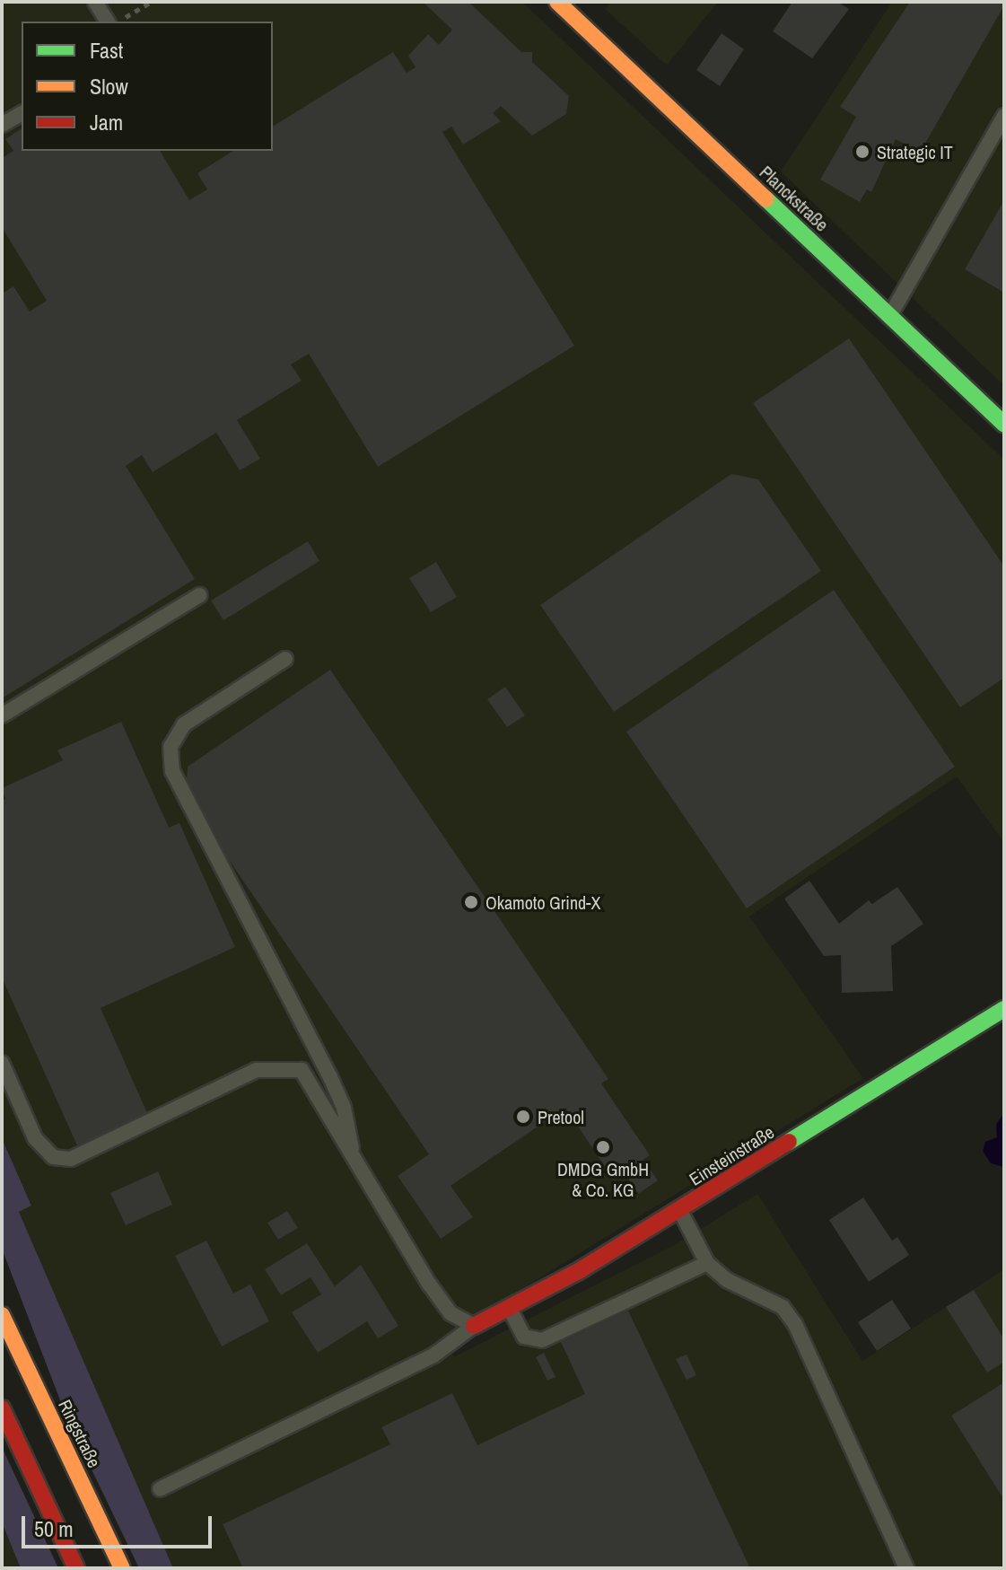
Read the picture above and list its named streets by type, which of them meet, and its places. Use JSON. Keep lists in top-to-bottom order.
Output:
{
  "streets": {
    "main road": ["Planckstraße", "Einsteinstraße", "Ringstraße"]
  },
  "places": [
    "Strategic IT",
    "Okamoto Grind-X",
    "Pretool",
    "DMDG GmbH & Co. KG"
  ],
  "legend": ["Fast", "Slow", "Jam"],
  "scale_bar": "50 m"
}
